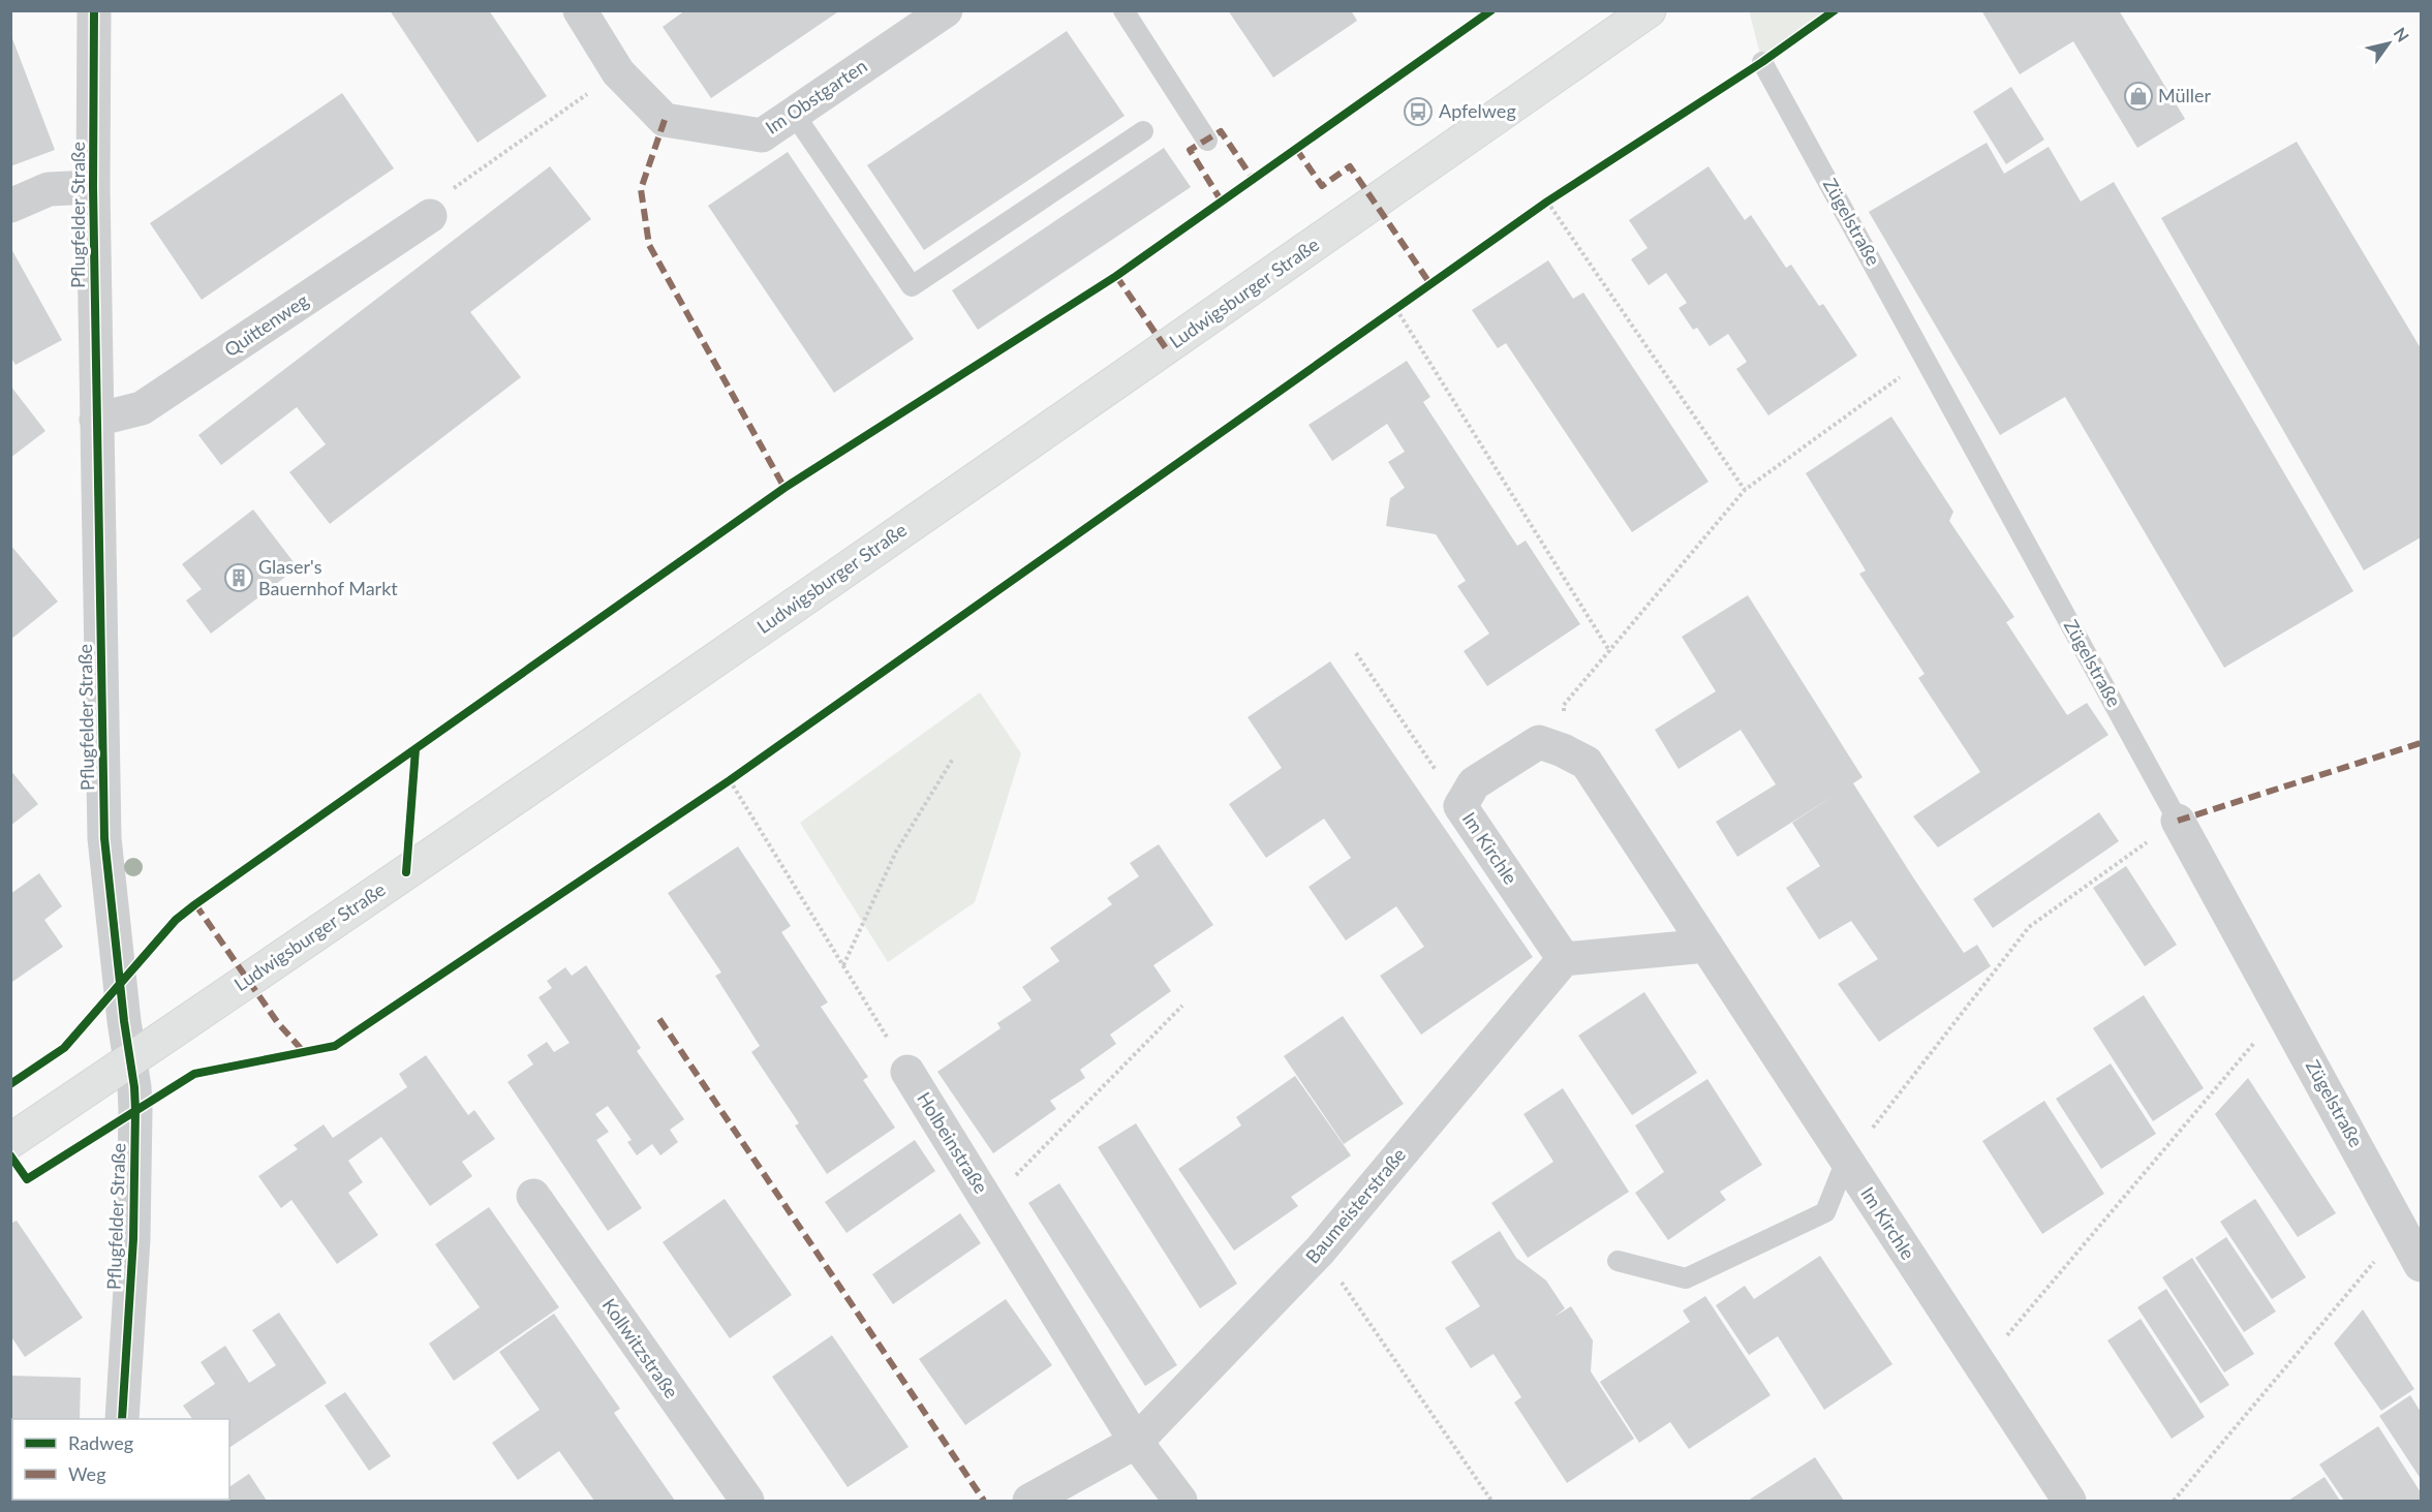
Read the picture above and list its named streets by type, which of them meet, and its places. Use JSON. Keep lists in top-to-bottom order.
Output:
{
  "streets": {
    "main road": ["Ludwigsburger Straße"],
    "street": [
      "Im Obstgarten",
      "Pflugfelder Straße",
      "Zügelstraße",
      "Quittenweg",
      "Im Kirchle",
      "Holbeinstraße",
      "Baumeisterstraße",
      "Kollwitzstraße"
    ]
  },
  "crossings": [
    ["Pflugfelder Straße", "Ludwigsburger Straße"],
    ["Pflugfelder Straße", "Quittenweg"],
    ["Im Kirchle", "Baumeisterstraße"],
    ["Holbeinstraße", "Baumeisterstraße"]
  ],
  "places": {
    "shop": ["Müller"],
    "bus stop": ["Apfelweg"],
    "building": ["Glaser's Bauernhof Markt"]
  },
  "legend": ["Radweg", "Weg"],
  "north": "top right"
}
